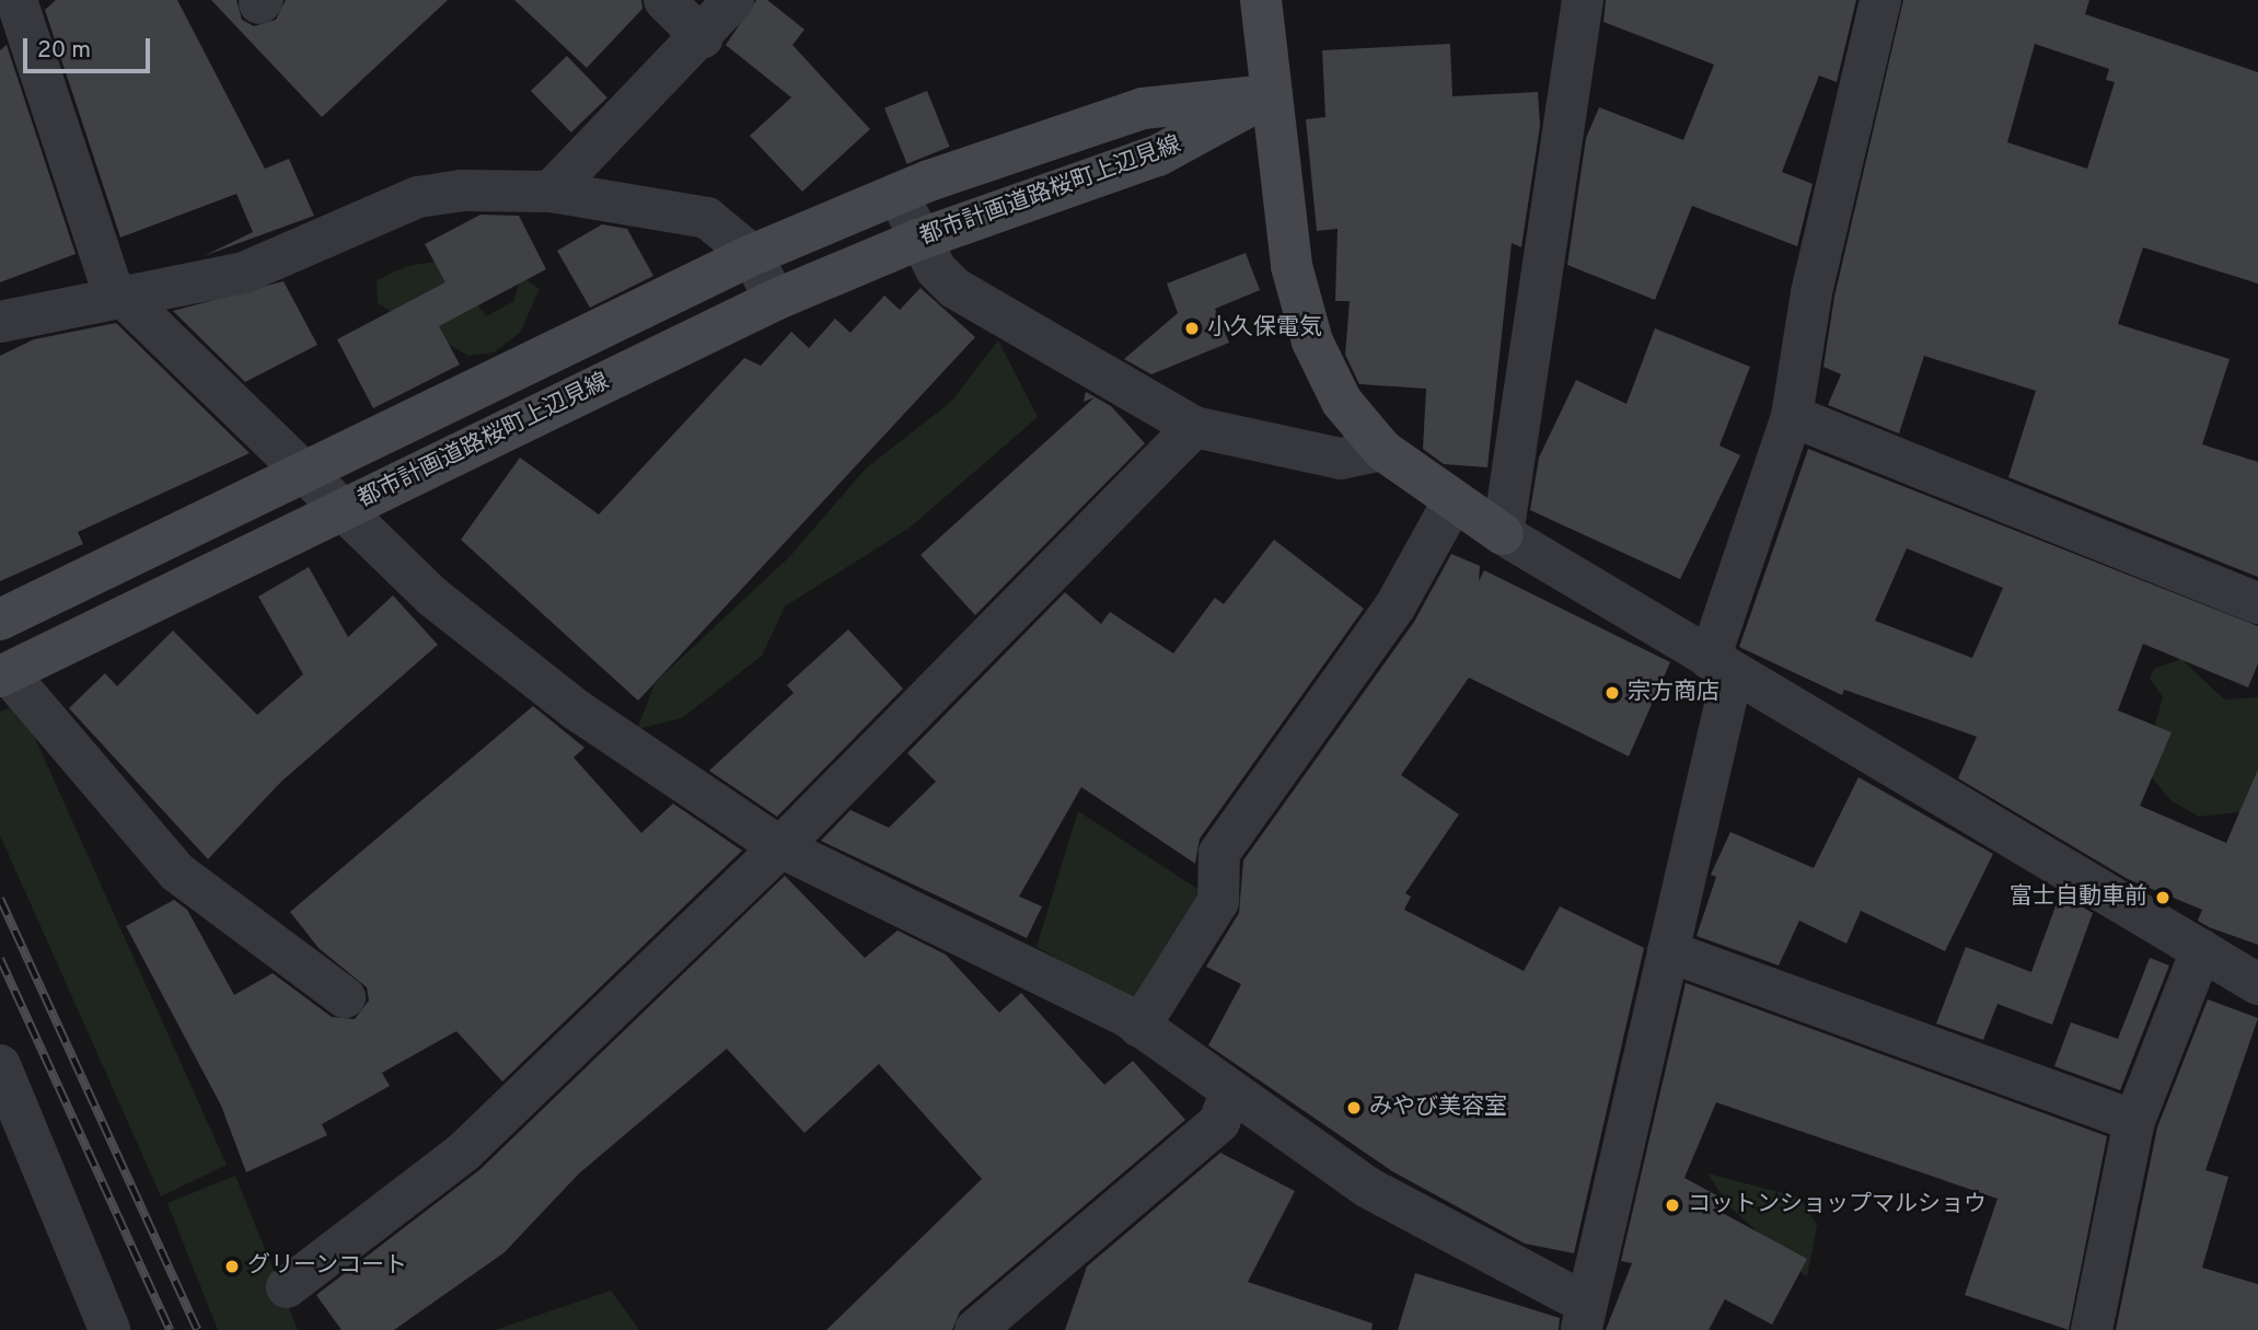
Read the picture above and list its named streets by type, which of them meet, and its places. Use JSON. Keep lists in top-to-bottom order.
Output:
{
  "streets": {
    "street": ["都市計画道路桜町上辺見線"]
  },
  "places": [
    "小久保電気",
    "宗方商店",
    "富士自動車前",
    "みやび美容室",
    "コットンショップマルショウ",
    "グリーンコート"
  ],
  "scale_bar": "20 m"
}
